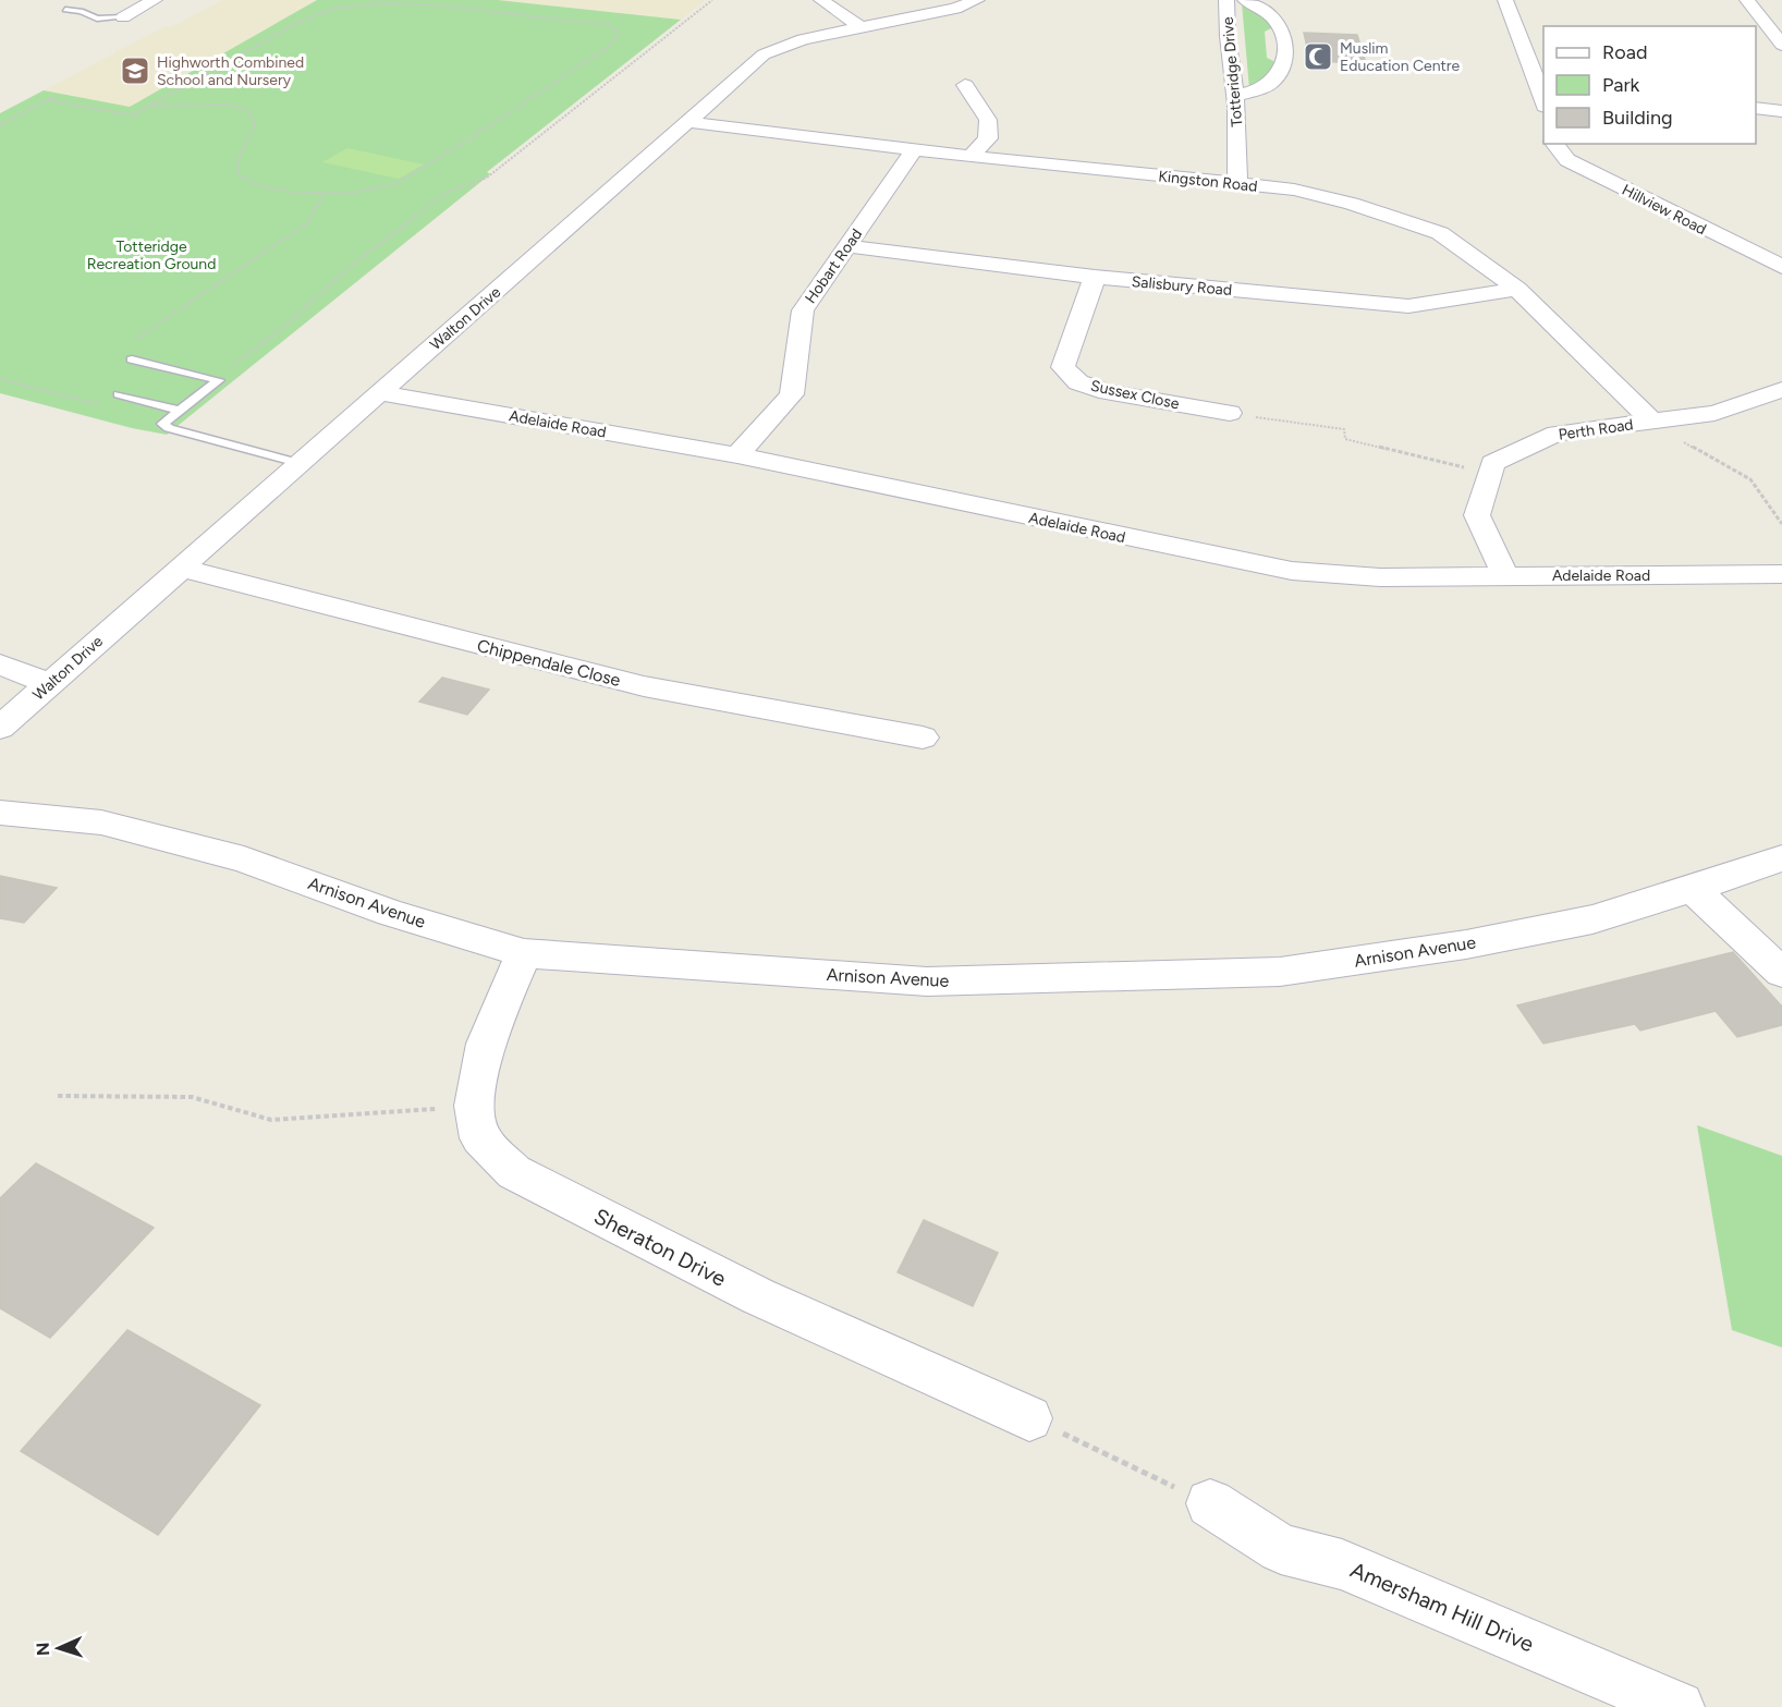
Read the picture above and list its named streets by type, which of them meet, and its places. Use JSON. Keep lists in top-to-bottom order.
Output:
{
  "streets": {
    "street": [
      "Totteridge Drive",
      "Kingston Road",
      "Hillview Road",
      "Hobart Road",
      "Salisbury Road",
      "Walton Drive",
      "Sussex Close",
      "Adelaide Road",
      "Perth Road",
      "Chippendale Close",
      "Arnison Avenue",
      "Sheraton Drive",
      "Amersham Hill Drive"
    ]
  },
  "crossings": [
    ["Totteridge Drive", "Kingston Road"],
    ["Kingston Road", "Hobart Road"],
    ["Kingston Road", "Salisbury Road"],
    ["Kingston Road", "Walton Drive"],
    ["Kingston Road", "Perth Road"],
    ["Hobart Road", "Salisbury Road"],
    ["Hobart Road", "Adelaide Road"],
    ["Salisbury Road", "Sussex Close"],
    ["Walton Drive", "Adelaide Road"],
    ["Walton Drive", "Chippendale Close"],
    ["Arnison Avenue", "Sheraton Drive"]
  ],
  "parks": ["Totteridge Recreation Ground"],
  "places": {
    "mosque": ["Muslim Education Centre"],
    "school or university": ["Highworth Combined School and Nursery"]
  },
  "legend": ["Road", "Park", "Building"],
  "north": "left"
}
